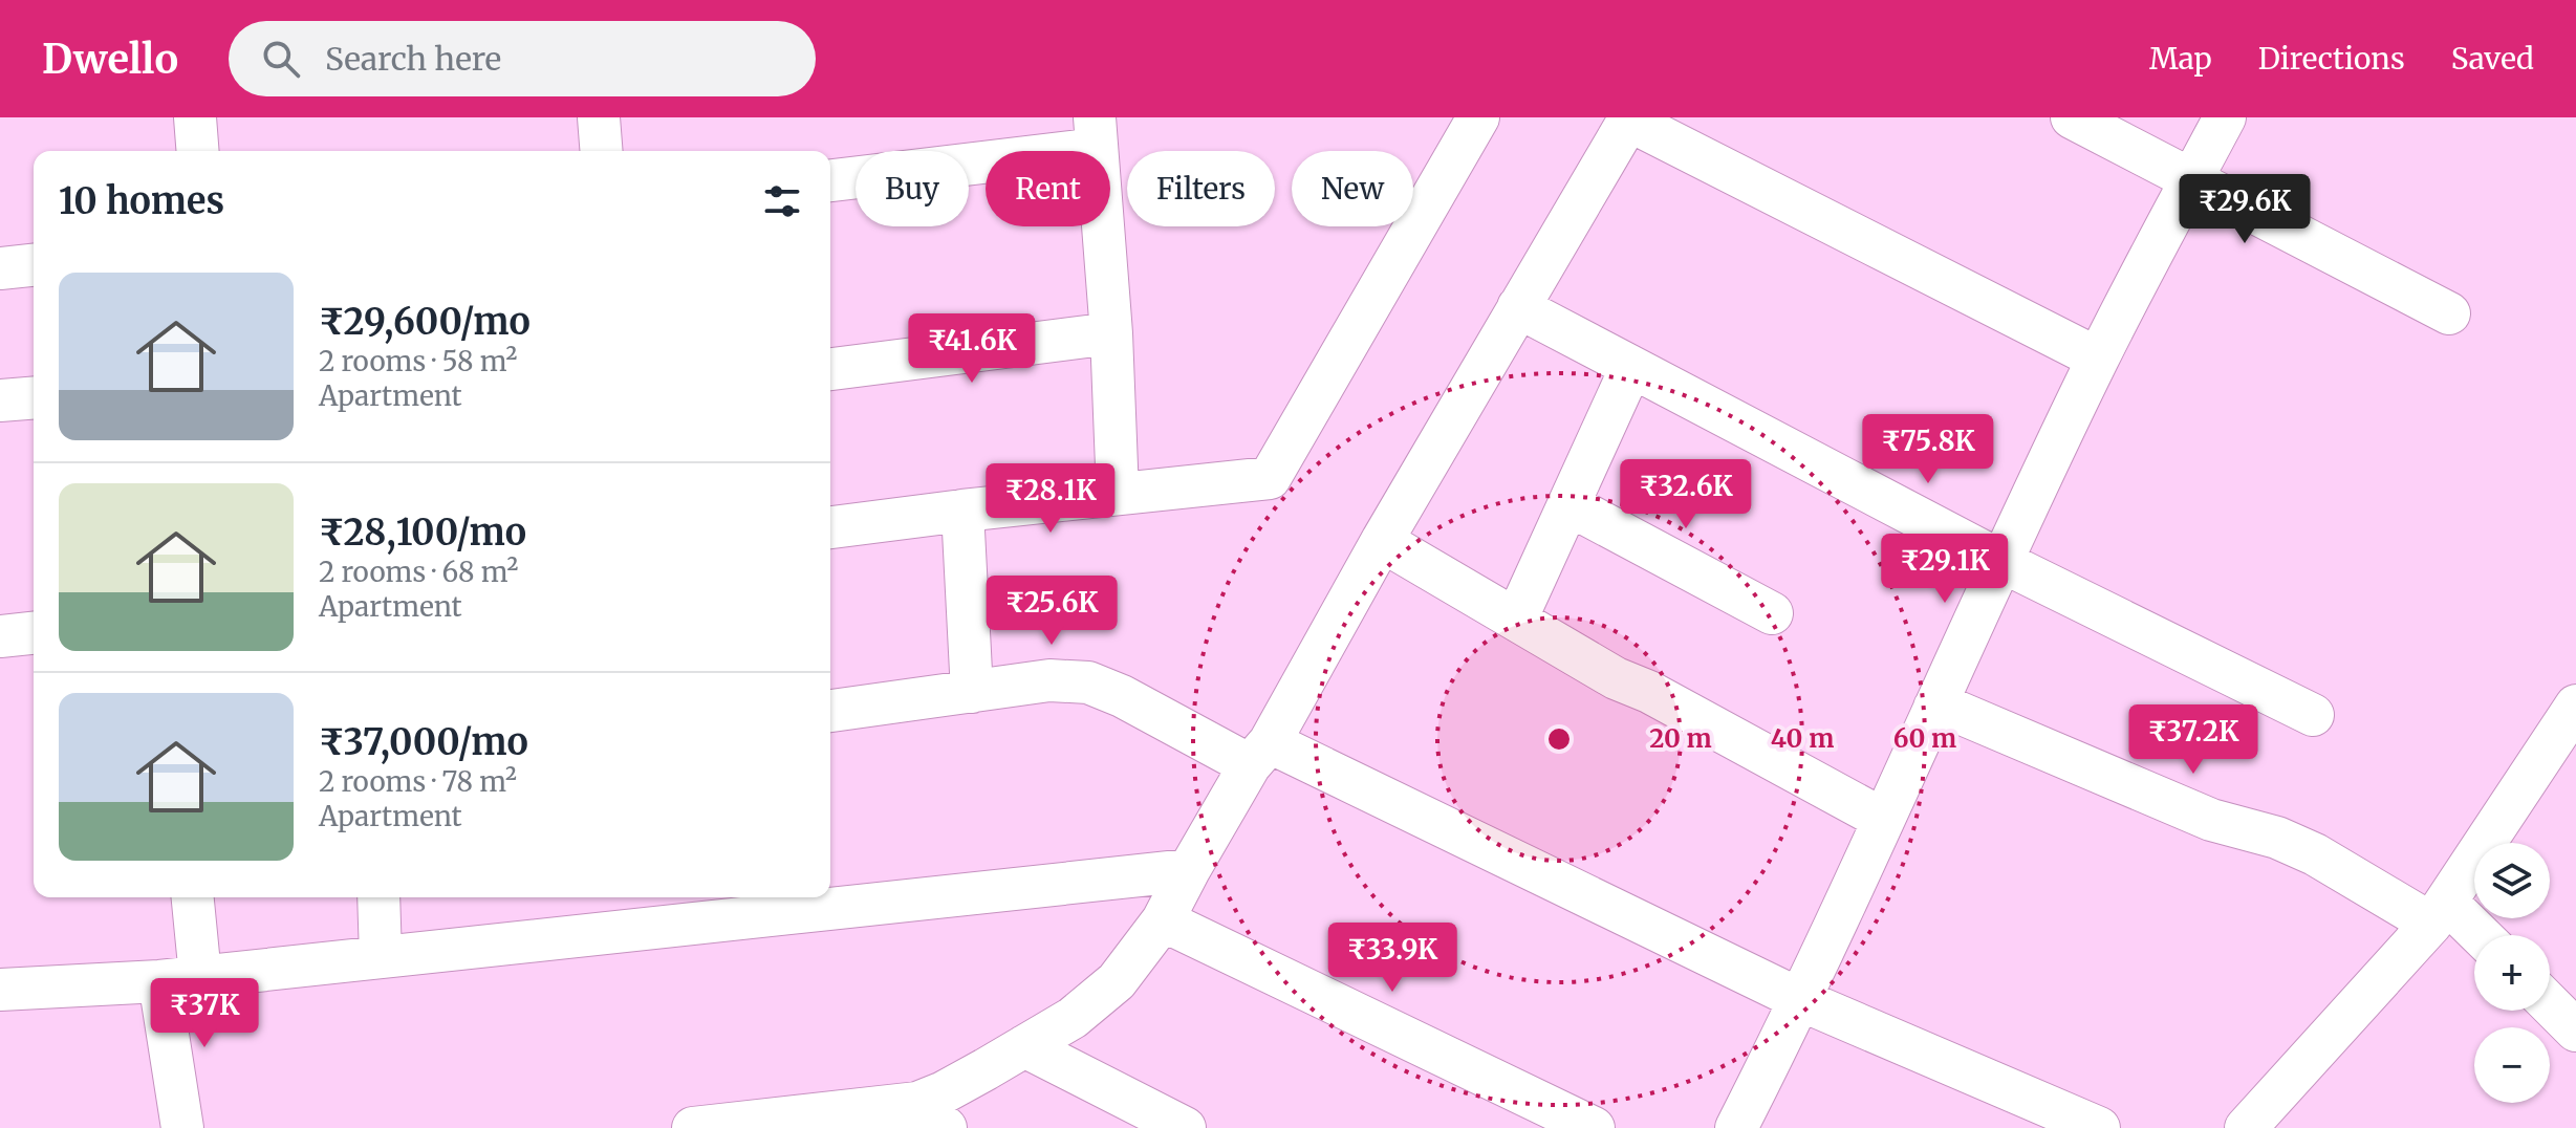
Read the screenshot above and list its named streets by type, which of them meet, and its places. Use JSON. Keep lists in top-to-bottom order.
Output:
{
  "page": {
    "header": "Dwello",
    "search": "Search here",
    "nav": ["Map", "Directions", "Saved"],
    "chip": [
      "Buy",
      "Rent",
      "Filters",
      "New"
    ],
    "heading": "10 homes",
    "price": [
      "₹29.6K",
      "₹41.6K",
      "₹75.8K",
      "₹32.6K",
      "₹28.1K",
      "₹29.1K",
      "₹25.6K",
      "₹37.2K",
      "₹33.9K",
      "₹37K"
    ],
    "list": [
      {
        "name": "₹29,600/mo",
        "note": "2 rooms · 58 m² · Apartment"
      },
      {
        "name": "₹28,100/mo",
        "note": "2 rooms · 68 m² · Apartment"
      },
      {
        "name": "₹37,000/mo",
        "note": "2 rooms · 78 m² · Apartment"
      }
    ],
    "map_buttons": ["+", "−"]
  },
  "rings": ["20 m", "40 m", "60 m"]
}
